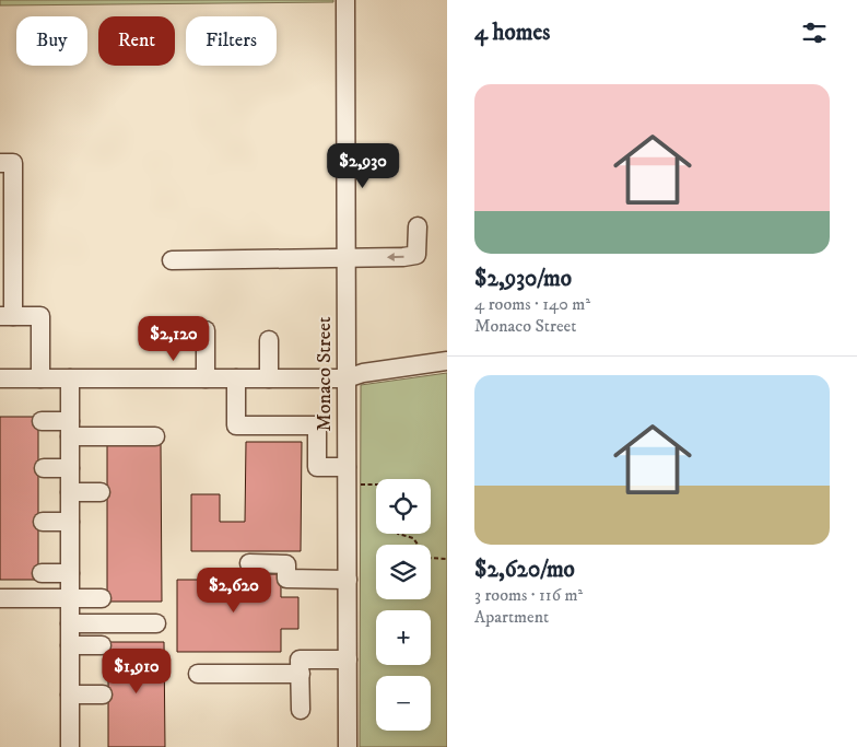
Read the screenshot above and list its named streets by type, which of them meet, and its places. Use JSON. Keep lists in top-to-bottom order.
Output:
{
  "streets": {
    "street": ["Monaco Street"]
  },
  "page": {
    "heading": "4 homes",
    "chip": ["Buy", "Rent", "Filters"],
    "list": [
      {
        "name": "$2,930/mo",
        "note": "4 rooms · 140 m² · Monaco Street"
      },
      {
        "name": "$2,620/mo",
        "note": "3 rooms · 116 m² · Apartment"
      }
    ],
    "price": [
      "$2,930",
      "$2,120",
      "$2,620",
      "$1,910"
    ],
    "map_buttons": ["+", "−"]
  }
}
